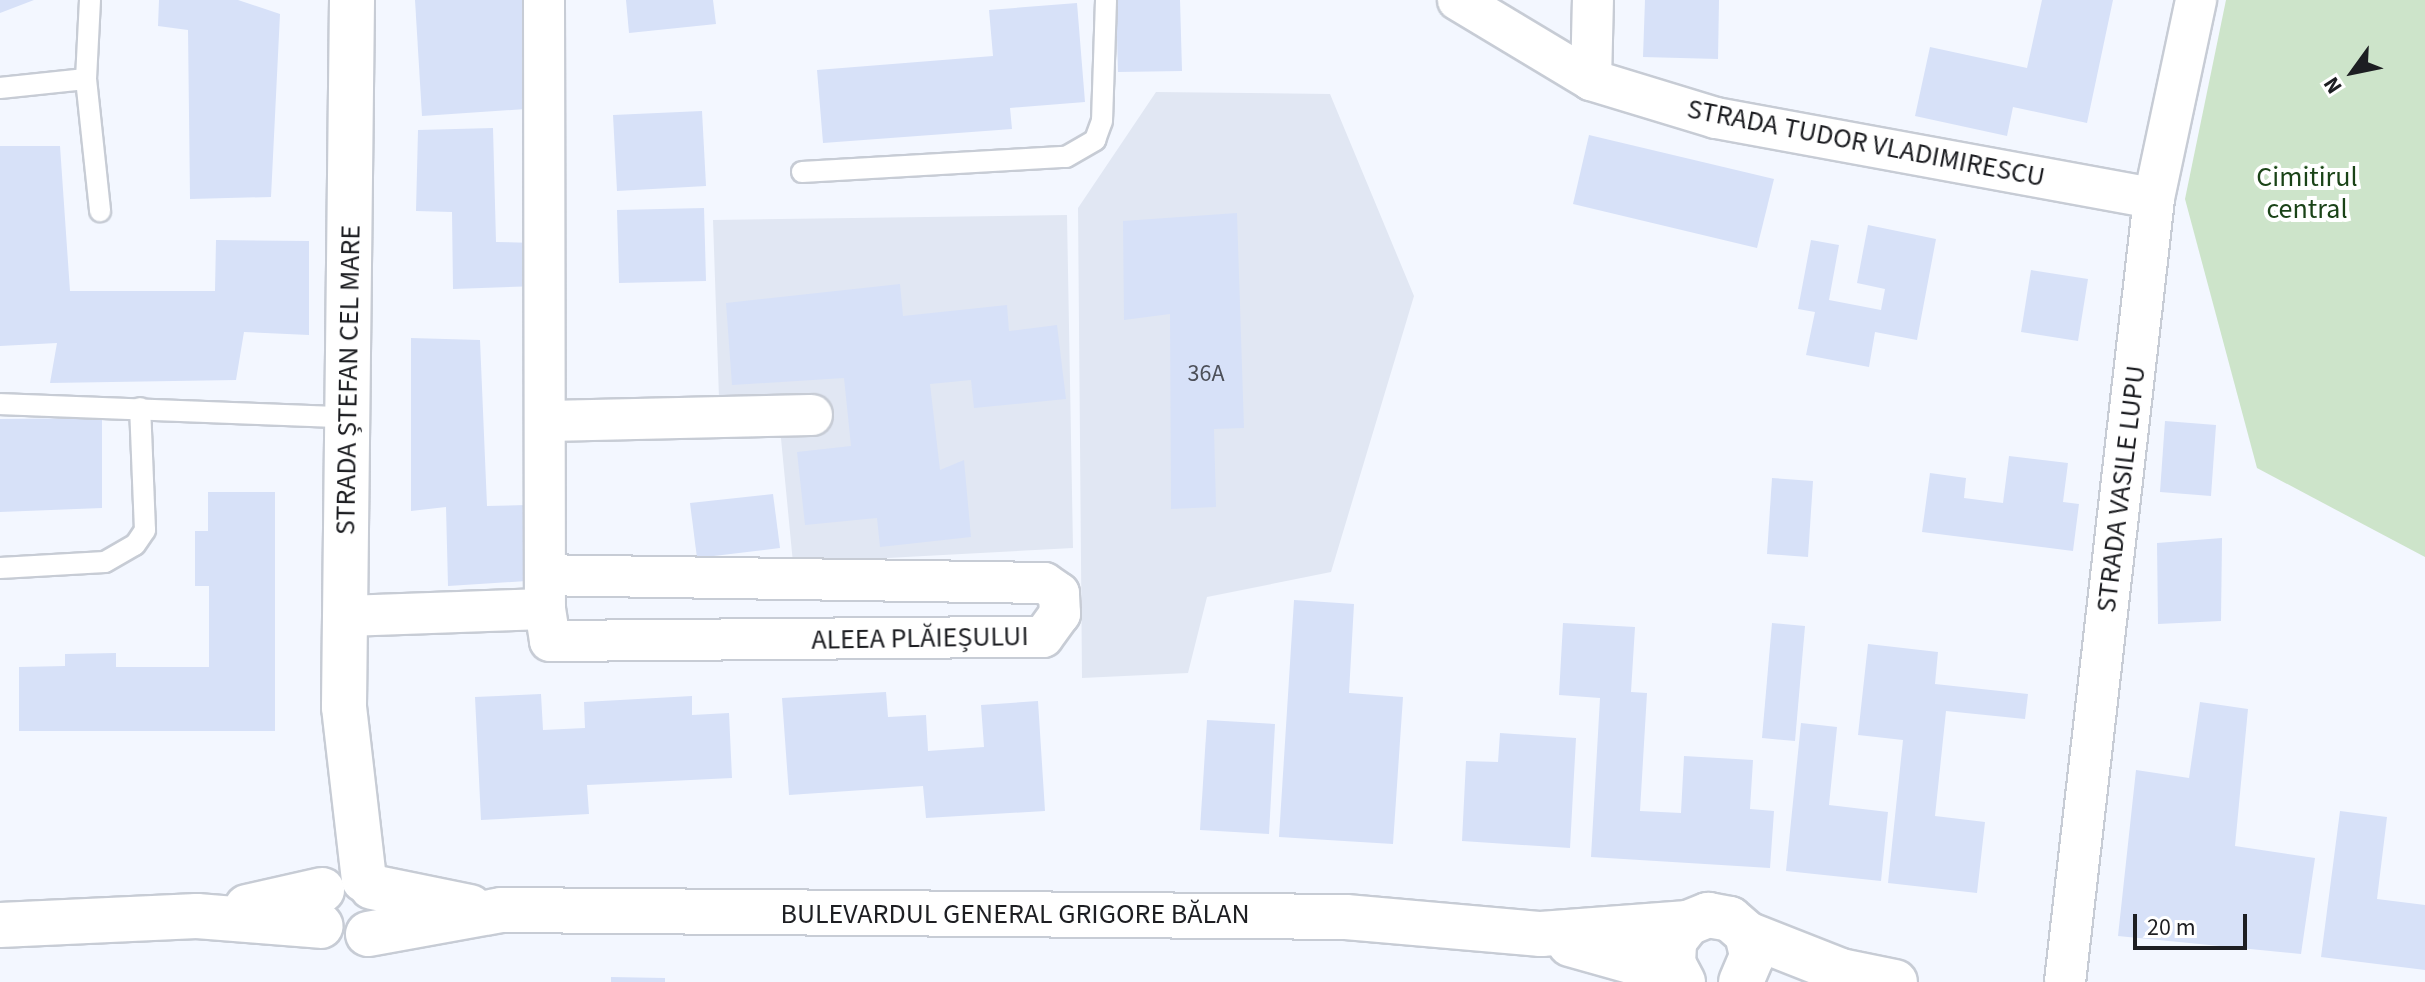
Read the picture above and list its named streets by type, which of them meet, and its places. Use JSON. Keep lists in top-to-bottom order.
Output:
{
  "streets": {
    "street": [
      "STRADA TUDOR VLADIMIRESCU",
      "STRADA ȘTEFAN CEL MARE",
      "STRADA VASILE LUPU",
      "ALEEA PLĂIEȘULUI",
      "BULEVARDUL GENERAL GRIGORE BĂLAN"
    ]
  },
  "crossings": [
    ["STRADA TUDOR VLADIMIRESCU", "STRADA VASILE LUPU"],
    ["STRADA ȘTEFAN CEL MARE", "ALEEA PLĂIEȘULUI"],
    ["STRADA ȘTEFAN CEL MARE", "BULEVARDUL GENERAL GRIGORE BĂLAN"]
  ],
  "parks": ["Cimitirul central"],
  "house_numbers": ["36A"],
  "scale_bar": "20 m",
  "north": "bottom left"
}
